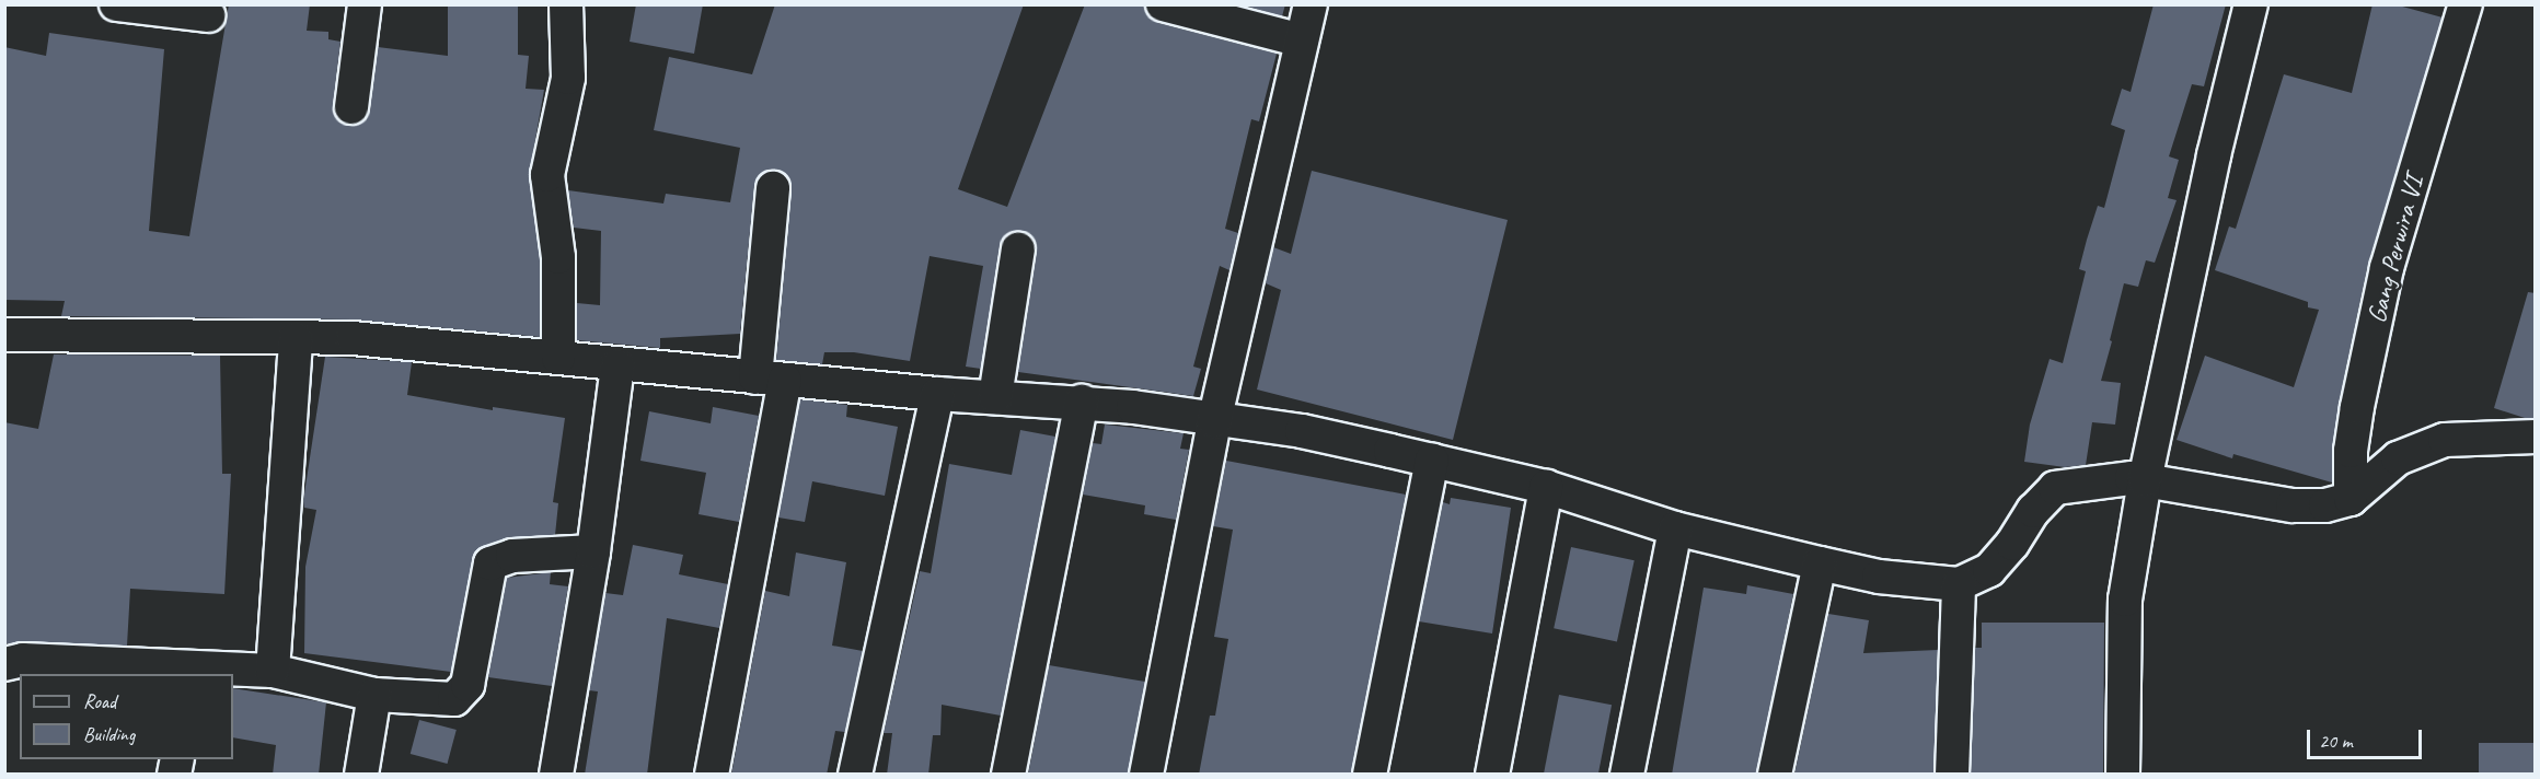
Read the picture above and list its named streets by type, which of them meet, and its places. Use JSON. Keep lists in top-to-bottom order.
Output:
{
  "streets": {
    "street": ["Gang Perwira VI"]
  },
  "legend": ["Road", "Building"],
  "scale_bar": "20 m"
}
